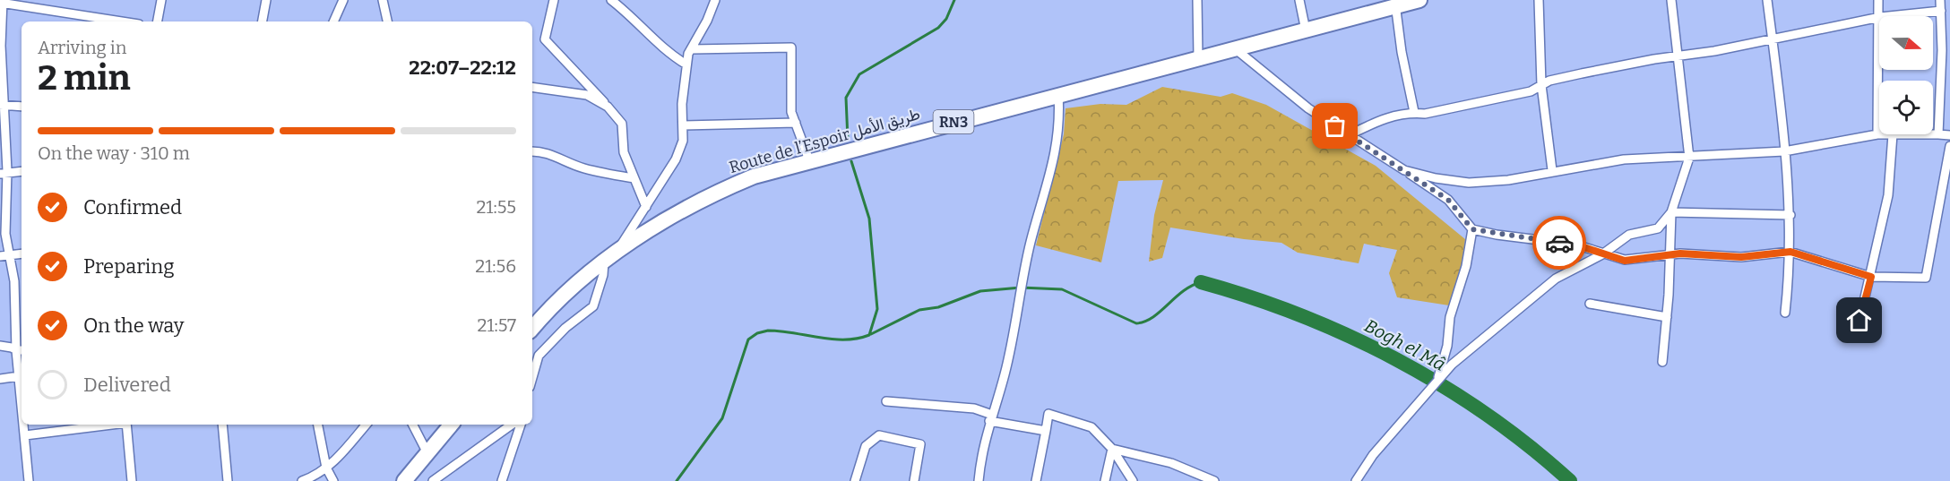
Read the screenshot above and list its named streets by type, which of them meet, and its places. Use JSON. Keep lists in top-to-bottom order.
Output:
{
  "streets": {
    "highway": ["RN3", "Route de l’Espoir طريق الأمل"]
  },
  "water": ["Bogh el Mâ"],
  "north": "right",
  "page": {
    "heading": ["2 min", "Arriving in", "22:07–22:12"],
    "bar": "On the way · 310 m",
    "list": [
      ["Confirmed", "21:55"],
      ["Preparing", "21:56"],
      ["On the way", "21:57"],
      "Delivered"
    ]
  }
}
